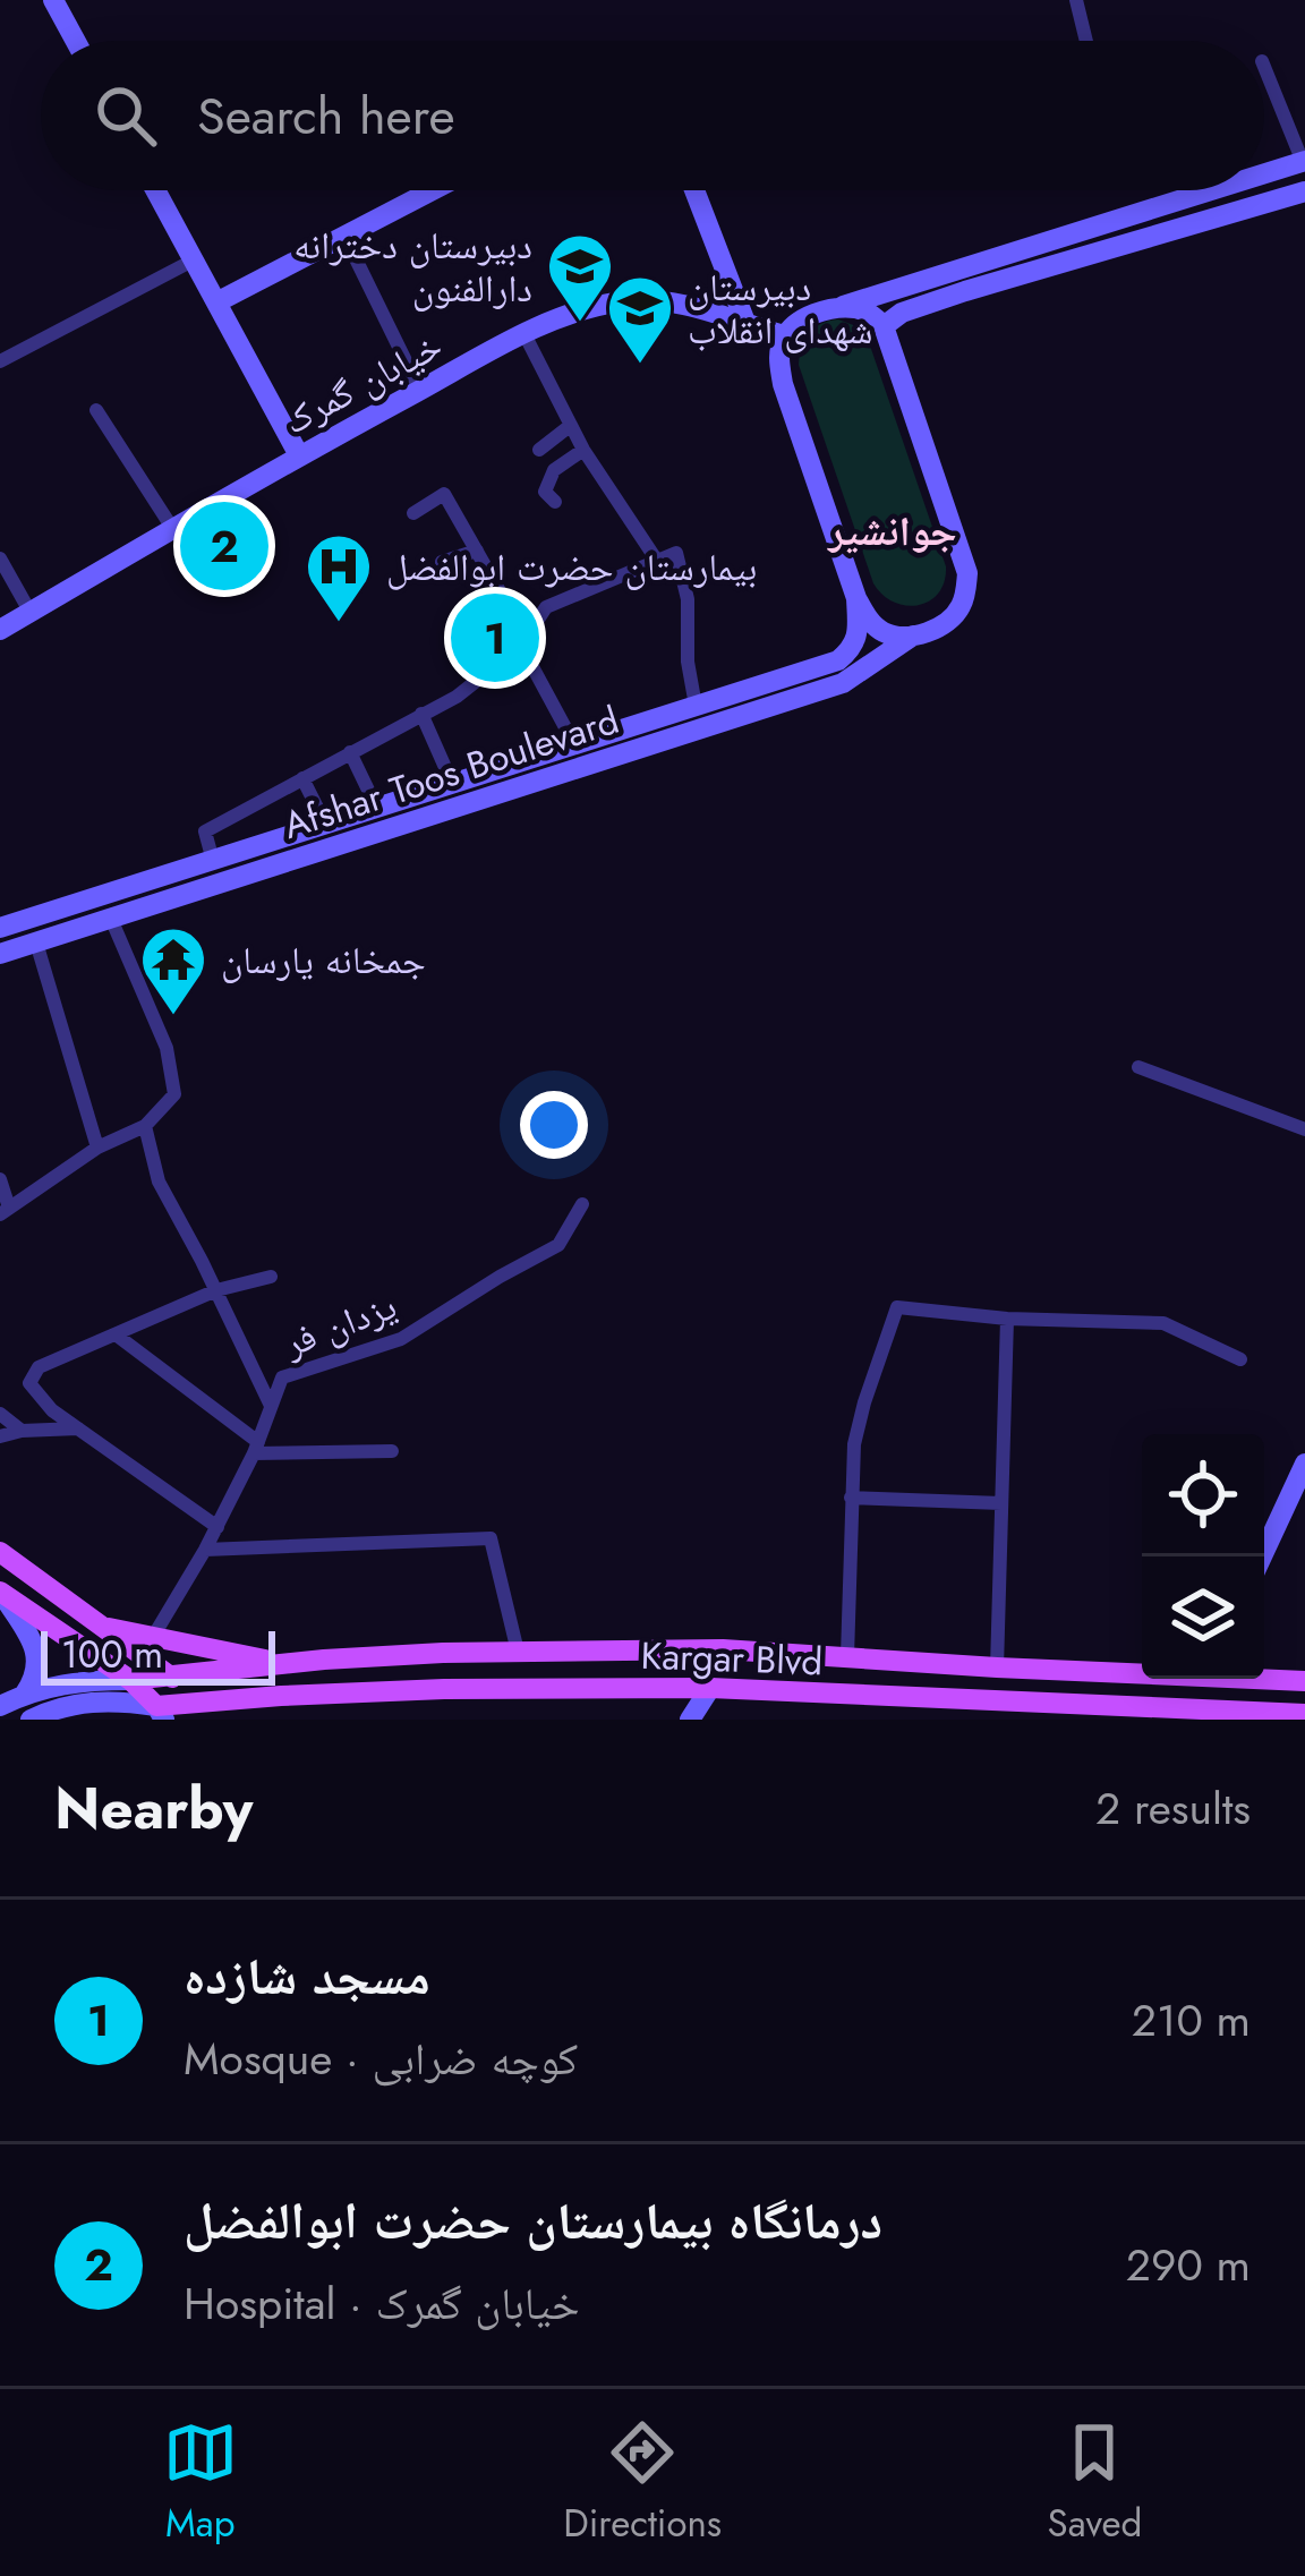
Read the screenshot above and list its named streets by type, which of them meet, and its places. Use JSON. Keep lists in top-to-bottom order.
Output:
{
  "streets": {
    "main road": ["خیابان گمرک", "Afshar Toos Boulevard", "Kargar Blvd"],
    "street": ["یزدان فر"]
  },
  "districts": ["جوانشیر"],
  "places": {
    "school or university": ["دبیرستان دخترانه دارالفنون", "دبیرستان شهدای انقلاب"],
    "hospital": ["بیمارستان حضرت ابوالفضل"],
    "temple": ["جمخانه یارسان"]
  },
  "scale_bar": "100 m",
  "page": {
    "search": "Search here",
    "pins": ["2", "1"],
    "scale": "100 m",
    "heading": ["Nearby", "2 results"],
    "list": [
      {
        "mark": "1",
        "name": "مسجد شازده",
        "note": "Mosque · کوچه ضرابی",
        "value": "210 m"
      },
      {
        "mark": "2",
        "name": "درمانگاه بیمارستان حضرت ابوالفضل",
        "note": "Hospital · خیابان گمرک",
        "value": "290 m"
      }
    ],
    "nav": ["Map", "Directions", "Saved"]
  }
}
